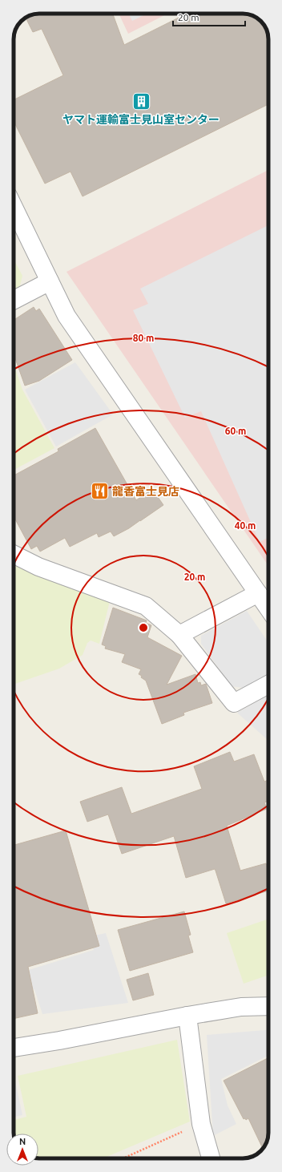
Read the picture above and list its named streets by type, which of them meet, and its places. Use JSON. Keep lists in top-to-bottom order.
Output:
{
  "places": {
    "building": ["ヤマト運輸富士見山室センター"],
    "restaurant": ["龍香富士見店"]
  },
  "scale_bar": "20 m",
  "north": "top",
  "rings": [
    "80 m",
    "60 m",
    "40 m",
    "20 m"
  ]
}
